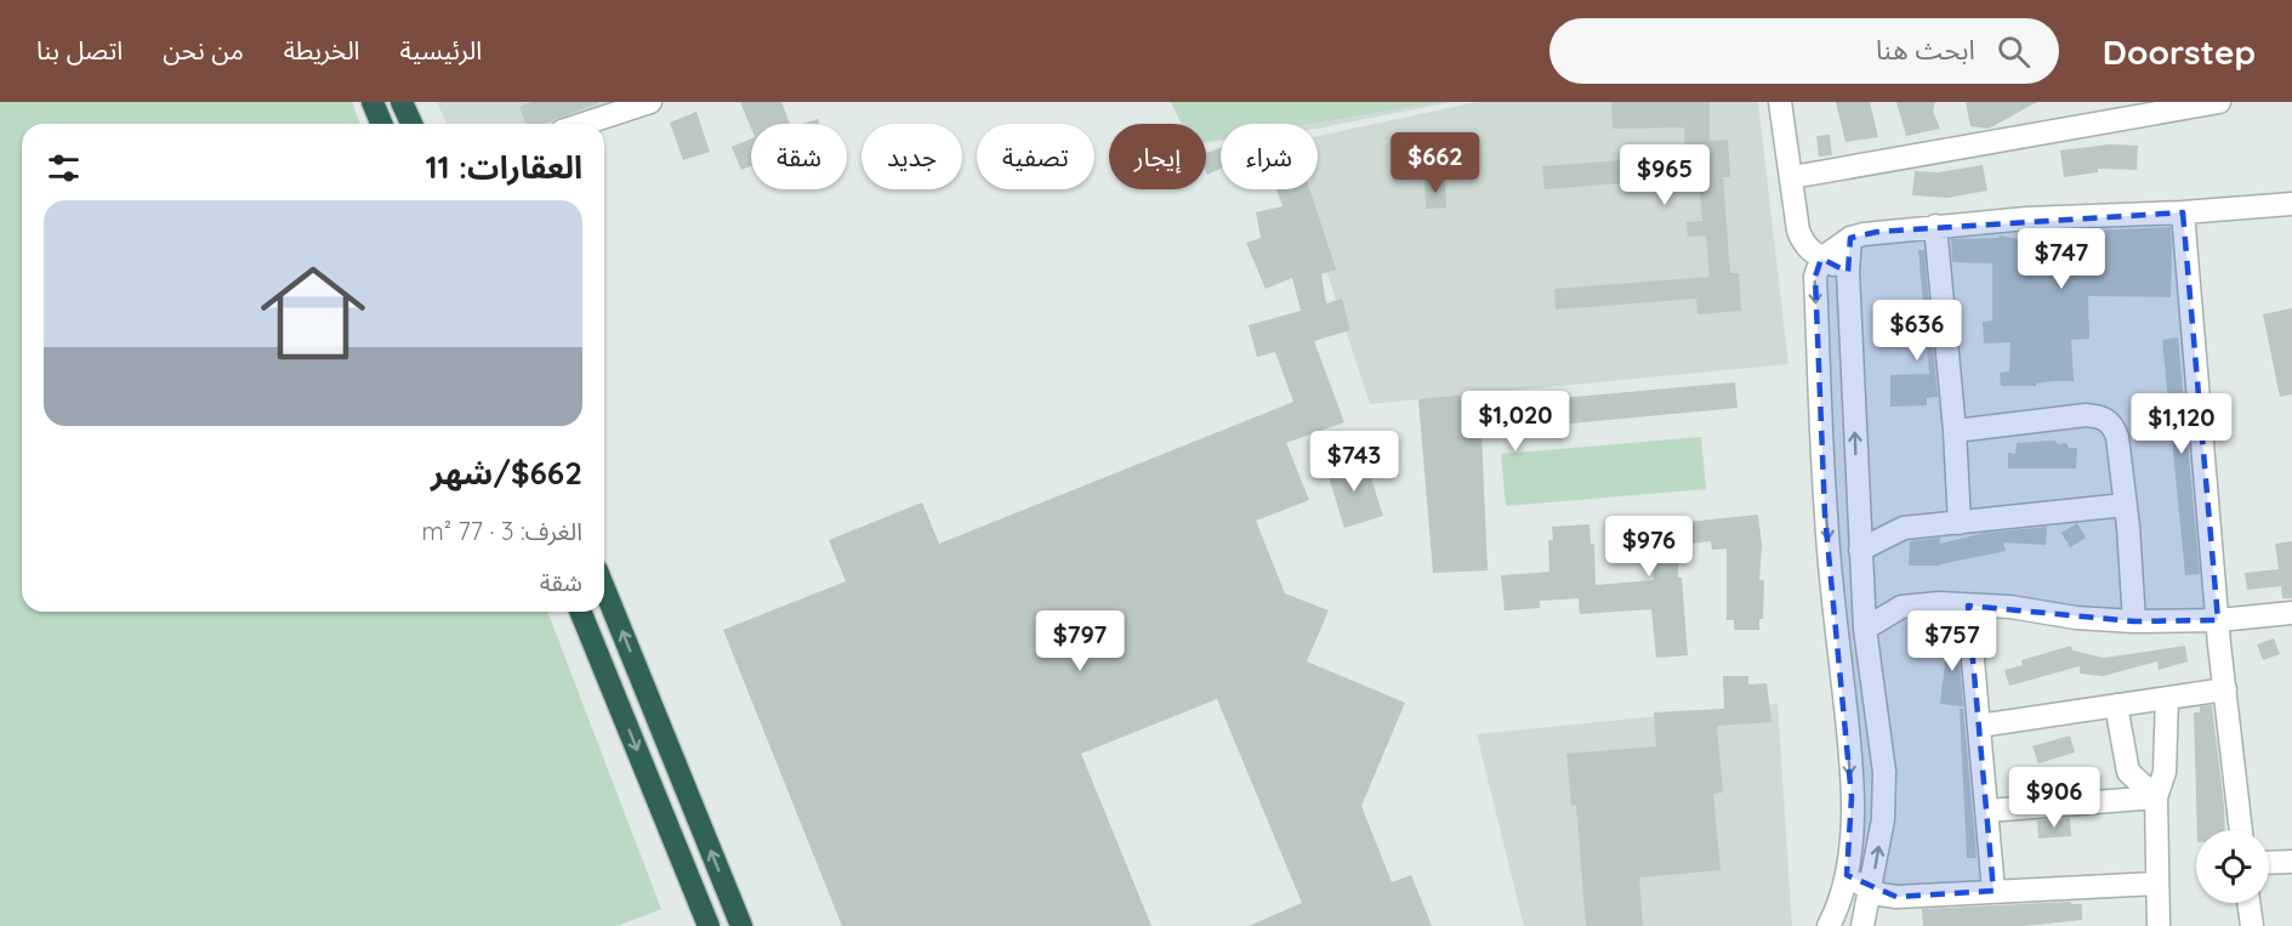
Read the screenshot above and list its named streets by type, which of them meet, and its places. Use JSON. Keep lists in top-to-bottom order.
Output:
{
  "page": {
    "header": "Doorstep",
    "search": "ابحث هنا",
    "nav": [
      "الرئيسية",
      "الخريطة",
      "من نحن",
      "اتصل بنا"
    ],
    "chip": [
      "شراء",
      "إيجار",
      "تصفية",
      "جديد",
      "شقة"
    ],
    "heading": "العقارات: 11",
    "price": [
      "$662",
      "$965",
      "$747",
      "$636",
      "$1,020",
      "$1,120",
      "$743",
      "$976",
      "$797",
      "$757",
      "$906"
    ],
    "list": [
      {
        "name": "$662/شهر",
        "note": "الغرف: 3 · 77 m² · شقة"
      }
    ]
  }
}
